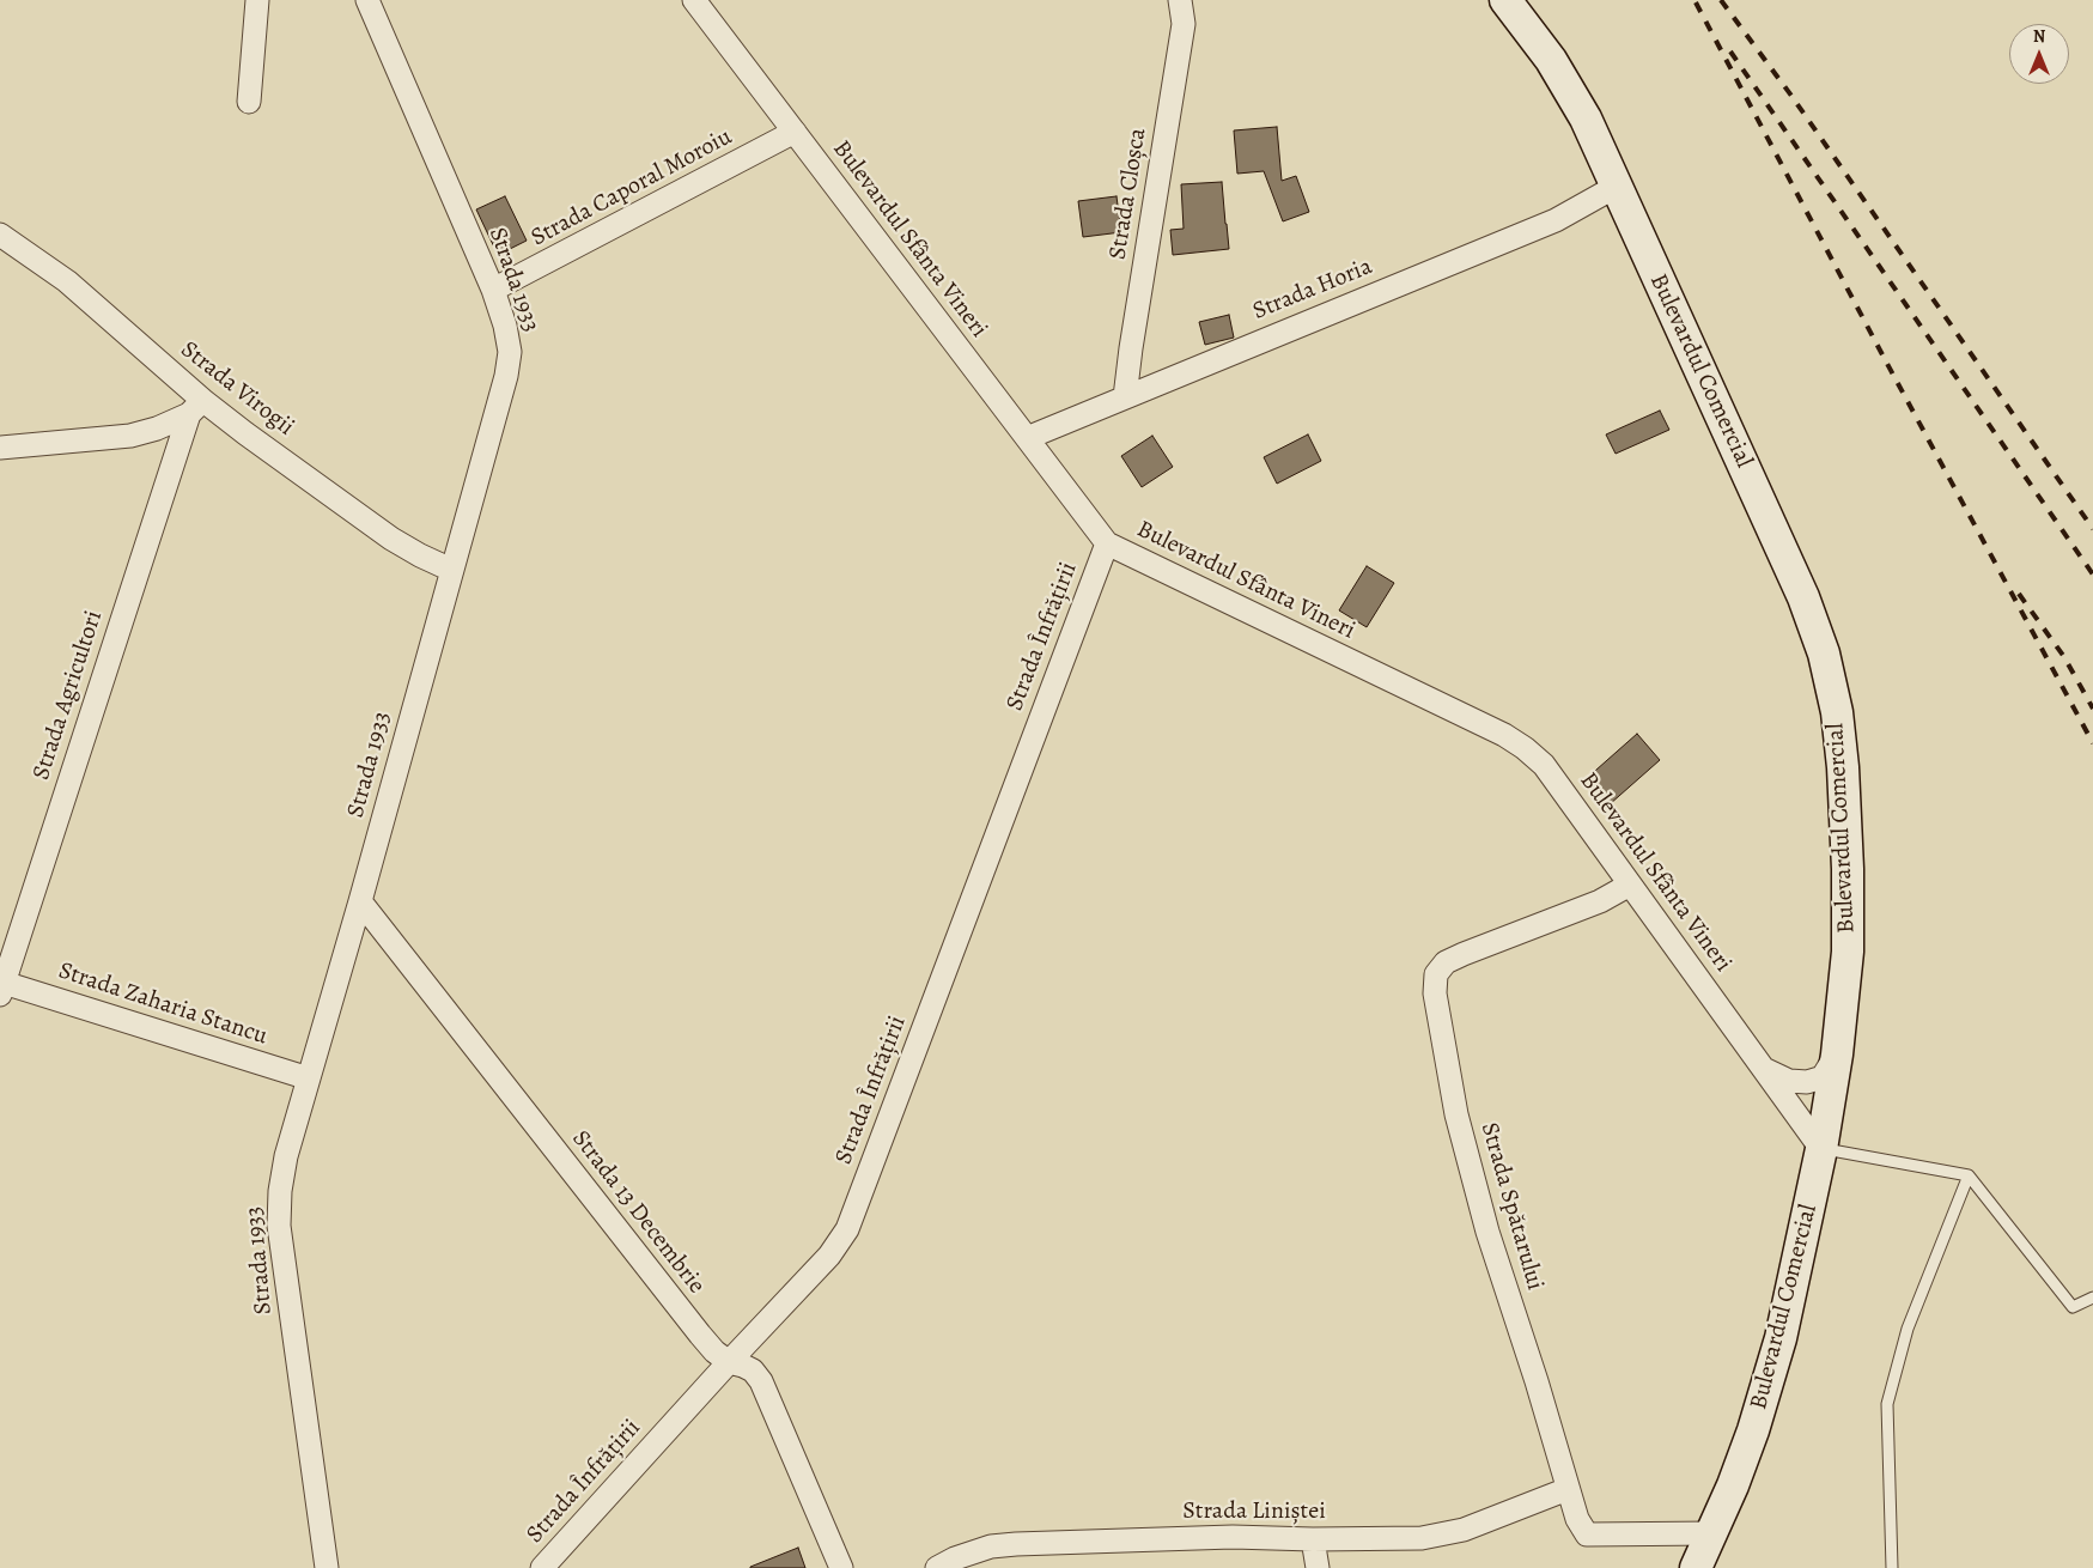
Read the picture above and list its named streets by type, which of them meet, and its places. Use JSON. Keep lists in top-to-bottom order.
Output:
{
  "streets": {
    "main road": ["Bulevardul Comercial"],
    "street": [
      "Strada Caporal Moroiu",
      "Strada Cloșca",
      "Bulevardul Sfânta Vineri",
      "Strada 1933",
      "Strada Horia",
      "Strada Virogii",
      "Strada Înfrățirii",
      "Strada Agricultori",
      "Strada Zaharia Stancu",
      "Strada Spătarului",
      "Strada 13 Decembrie",
      "Strada Liniștei"
    ]
  },
  "crossings": [
    ["Strada Caporal Moroiu", "Bulevardul Sfânta Vineri"],
    ["Strada Caporal Moroiu", "Strada 1933"],
    ["Strada Cloșca", "Strada Horia"],
    ["Bulevardul Sfânta Vineri", "Strada Horia"],
    ["Bulevardul Sfânta Vineri", "Bulevardul Comercial"],
    ["Bulevardul Sfânta Vineri", "Strada Înfrățirii"],
    ["Bulevardul Sfânta Vineri", "Strada Spătarului"],
    ["Strada 1933", "Strada Virogii"],
    ["Strada 1933", "Strada Zaharia Stancu"],
    ["Strada 1933", "Strada 13 Decembrie"],
    ["Strada Horia", "Bulevardul Comercial"],
    ["Bulevardul Comercial", "Strada Spătarului"],
    ["Strada Virogii", "Strada Agricultori"],
    ["Strada Înfrățirii", "Strada 13 Decembrie"],
    ["Strada Agricultori", "Strada Zaharia Stancu"],
    ["Strada Spătarului", "Strada Liniștei"]
  ],
  "north": "top"
}
